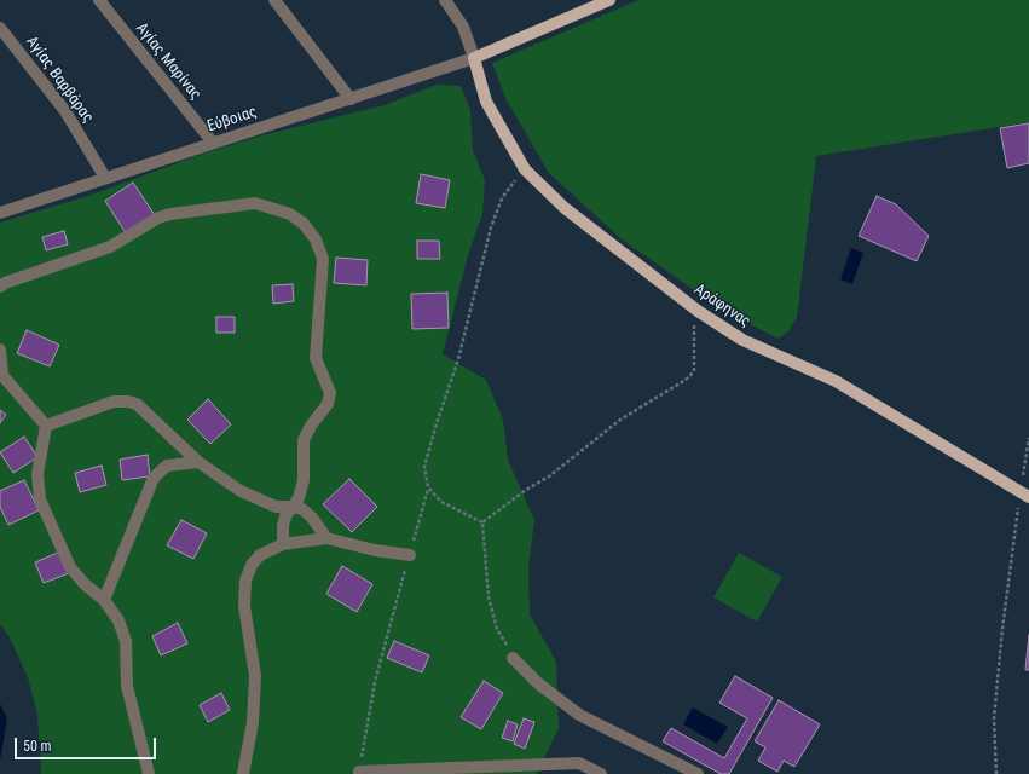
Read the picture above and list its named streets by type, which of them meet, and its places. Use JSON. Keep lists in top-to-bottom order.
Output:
{
  "streets": {
    "main road": ["Αράφηνας"],
    "street": ["Αγίας Μαρίνας", "Αγίας Βαρβάρας", "Εύβοιας"]
  },
  "crossings": [
    ["Αγίας Μαρίνας", "Εύβοιας"],
    ["Αγίας Βαρβάρας", "Εύβοιας"],
    ["Εύβοιας", "Αράφηνας"]
  ],
  "scale_bar": "50 m"
}
